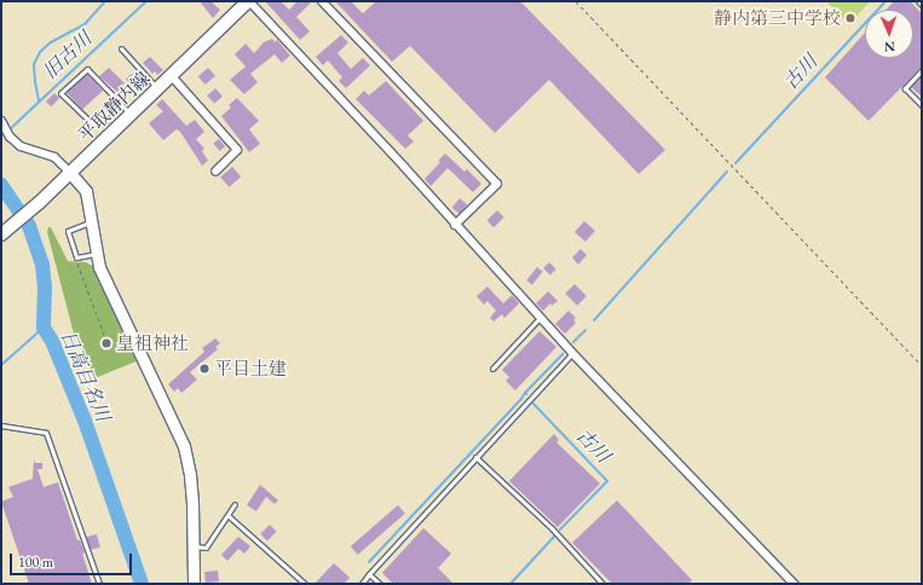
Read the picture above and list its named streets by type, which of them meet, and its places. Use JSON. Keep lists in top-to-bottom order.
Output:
{
  "streets": {
    "main road": ["平取静内線"]
  },
  "water": ["旧古川", "古川", "日高目名川"],
  "places": ["静内第三中学校", "皇祖神社", "平目土建"],
  "scale_bar": "100 m",
  "north": "bottom"
}
